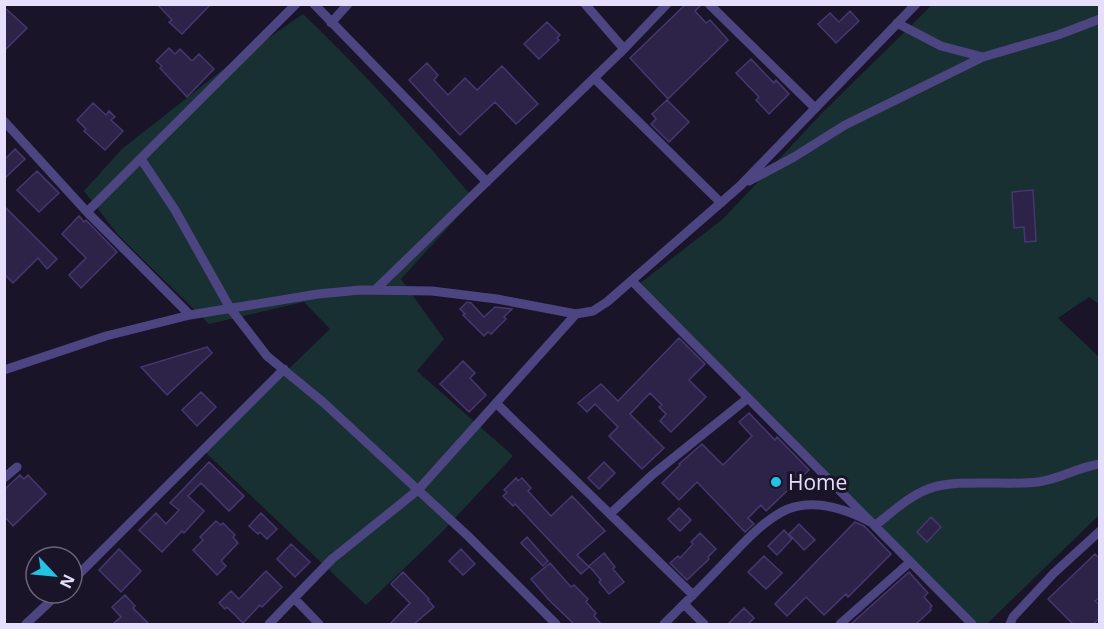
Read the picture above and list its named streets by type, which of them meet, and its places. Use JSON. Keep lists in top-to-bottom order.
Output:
{
  "places": ["Home"],
  "north": "bottom right"
}
